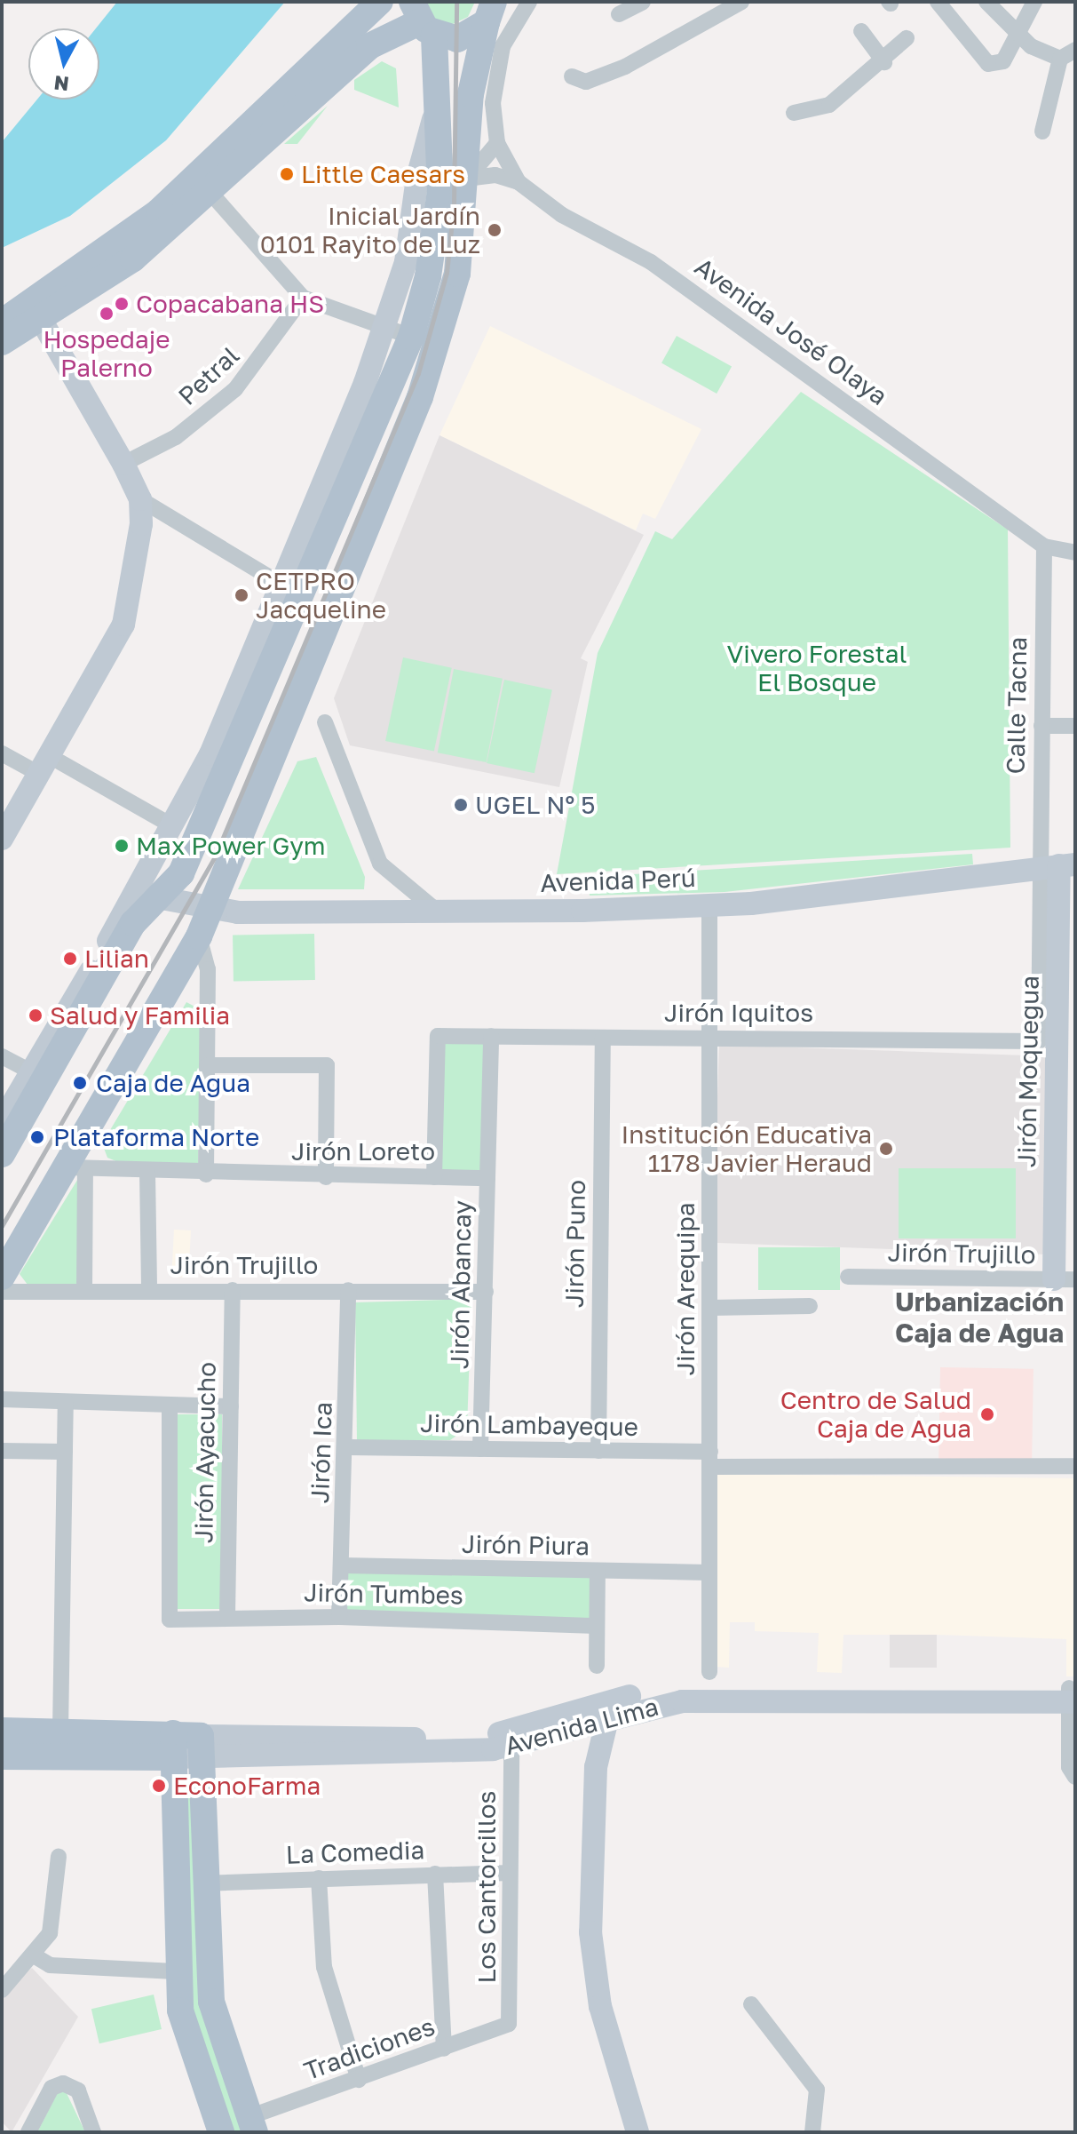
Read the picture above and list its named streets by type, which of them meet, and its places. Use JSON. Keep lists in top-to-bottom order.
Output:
{
  "streets": {
    "main road": ["Avenida Perú", "Jirón Moquegua", "Avenida Lima"],
    "street": [
      "Avenida José Olaya",
      "Petral",
      "Calle Tacna",
      "Jirón Iquitos",
      "Jirón Loreto",
      "Jirón Puno",
      "Jirón Trujillo",
      "Jirón Abancay",
      "Jirón Arequipa",
      "Jirón Lambayeque",
      "Jirón Ayacucho",
      "Jirón Ica",
      "Jirón Piura",
      "Jirón Tumbes",
      "La Comedia",
      "Los Cantorcillos",
      "Tradiciones"
    ]
  },
  "crossings": [
    ["Avenida José Olaya", "Calle Tacna"],
    ["Calle Tacna", "Avenida Perú"],
    ["Calle Tacna", "Jirón Iquitos"],
    ["Calle Tacna", "Jirón Moquegua"],
    ["Avenida Perú", "Jirón Moquegua"],
    ["Avenida Perú", "Jirón Arequipa"],
    ["Jirón Iquitos", "Jirón Loreto"],
    ["Jirón Iquitos", "Jirón Puno"],
    ["Jirón Iquitos", "Jirón Abancay"],
    ["Jirón Iquitos", "Jirón Arequipa"],
    ["Jirón Moquegua", "Jirón Trujillo"],
    ["Jirón Loreto", "Jirón Abancay"],
    ["Jirón Puno", "Jirón Lambayeque"],
    ["Jirón Trujillo", "Jirón Abancay"],
    ["Jirón Trujillo", "Jirón Ayacucho"],
    ["Jirón Trujillo", "Jirón Ica"],
    ["Jirón Abancay", "Jirón Lambayeque"],
    ["Jirón Arequipa", "Jirón Lambayeque"],
    ["Jirón Arequipa", "Jirón Piura"],
    ["Jirón Lambayeque", "Jirón Ica"],
    ["Jirón Ayacucho", "Jirón Tumbes"],
    ["Jirón Ica", "Jirón Piura"],
    ["Jirón Ica", "Jirón Tumbes"],
    ["Avenida Lima", "Los Cantorcillos"],
    ["La Comedia", "Los Cantorcillos"],
    ["Los Cantorcillos", "Tradiciones"]
  ],
  "districts": ["Urbanización Caja de Agua"],
  "parks": ["Vivero Forestal El Bosque"],
  "places": [
    "Little Caesars",
    "Inicial Jardín 0101 Rayito de Luz",
    "Copacabana HS",
    "Hospedaje Palerno",
    "CETPRO Jacqueline",
    "UGEL Nº 5",
    "Max Power Gym",
    "Lilian",
    "Salud y Familia",
    "Caja de Agua",
    "Plataforma Norte",
    "Institución Educativa 1178 Javier Heraud",
    "Centro de Salud Caja de Agua",
    "EconoFarma"
  ],
  "north": "bottom"
}
